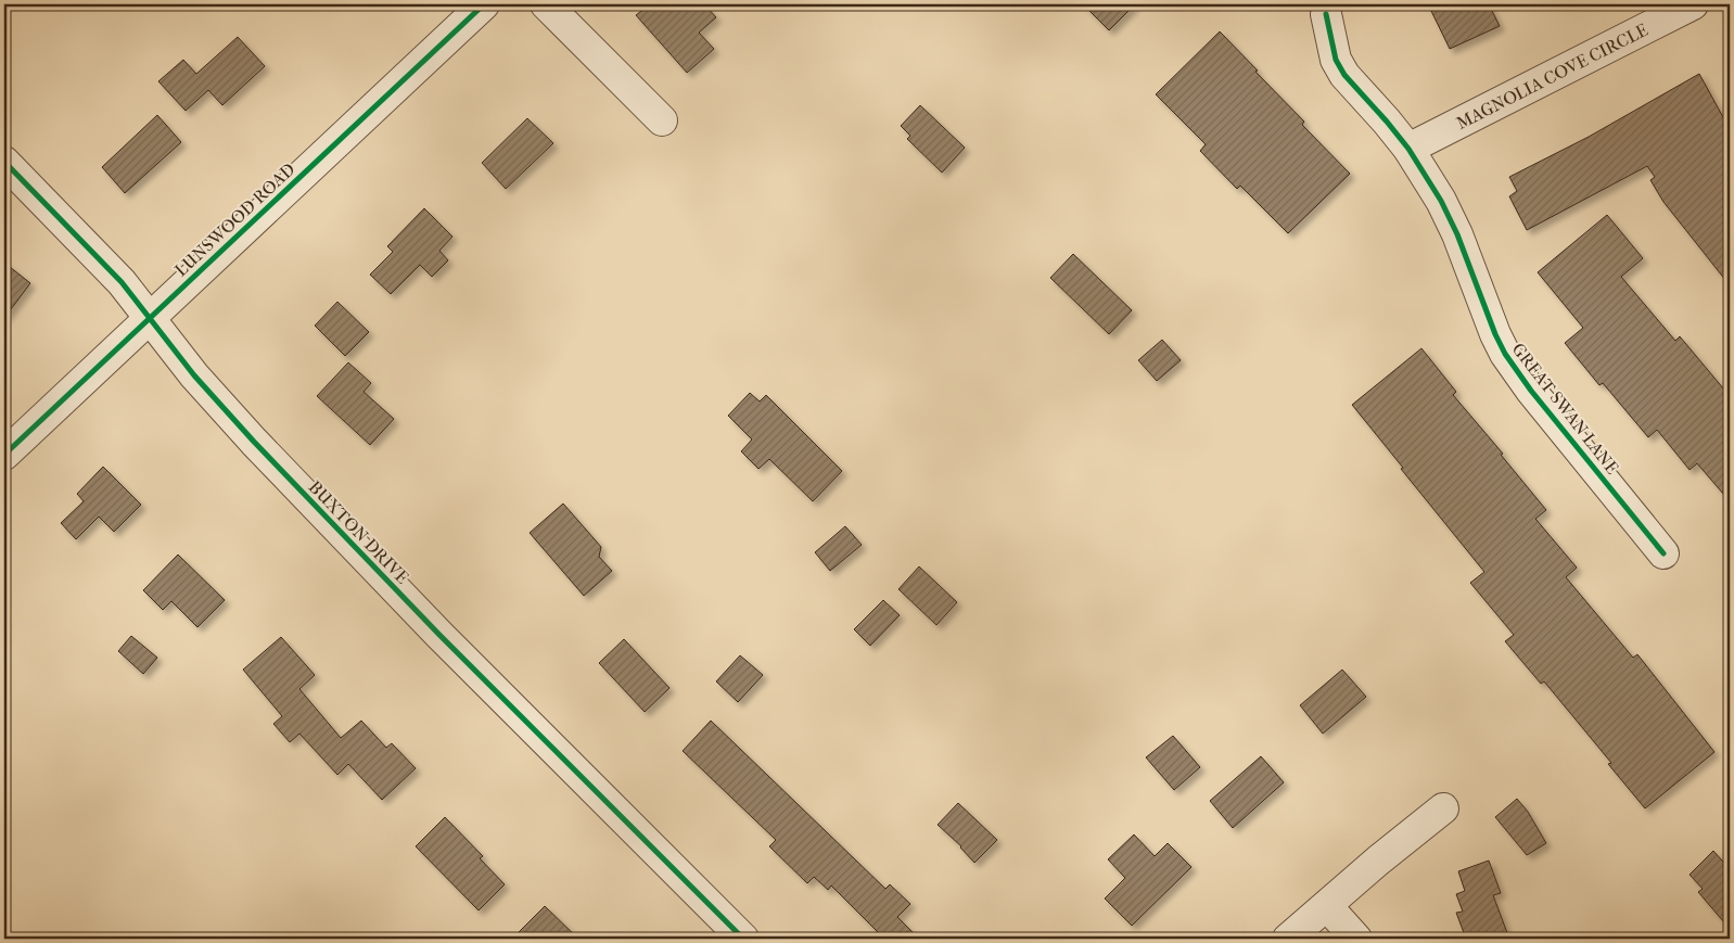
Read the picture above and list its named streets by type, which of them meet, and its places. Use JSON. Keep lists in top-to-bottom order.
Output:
{
  "streets": {
    "street": [
      "MAGNOLIA COVE CIRCLE",
      "LUNSWOOD ROAD",
      "GREAT SWAN LANE",
      "BUXTON DRIVE"
    ]
  },
  "crossings": [
    ["MAGNOLIA COVE CIRCLE", "GREAT SWAN LANE"],
    ["LUNSWOOD ROAD", "BUXTON DRIVE"]
  ]
}
